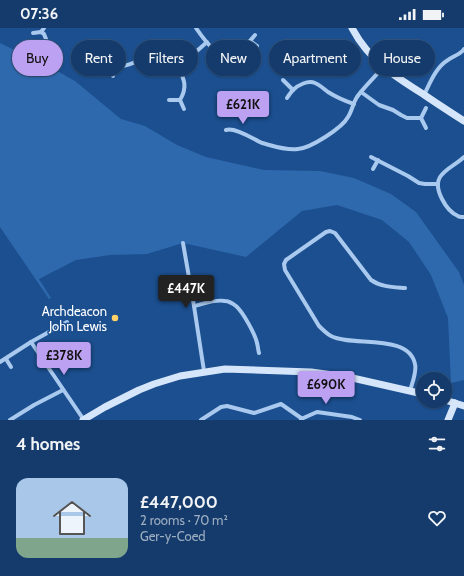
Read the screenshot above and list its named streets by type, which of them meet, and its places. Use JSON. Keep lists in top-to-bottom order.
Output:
{
  "places": ["Archdeacon John Lewis"],
  "page": {
    "status": "07:36",
    "chip": [
      "Buy",
      "Rent",
      "Filters",
      "New",
      "Apartment",
      "House"
    ],
    "price": [
      "£621K",
      "£447K",
      "£378K",
      "£690K"
    ],
    "heading": "4 homes",
    "list": [
      {
        "name": "£447,000",
        "note": "2 rooms · 70 m² · Ger-y-Coed"
      }
    ]
  }
}
